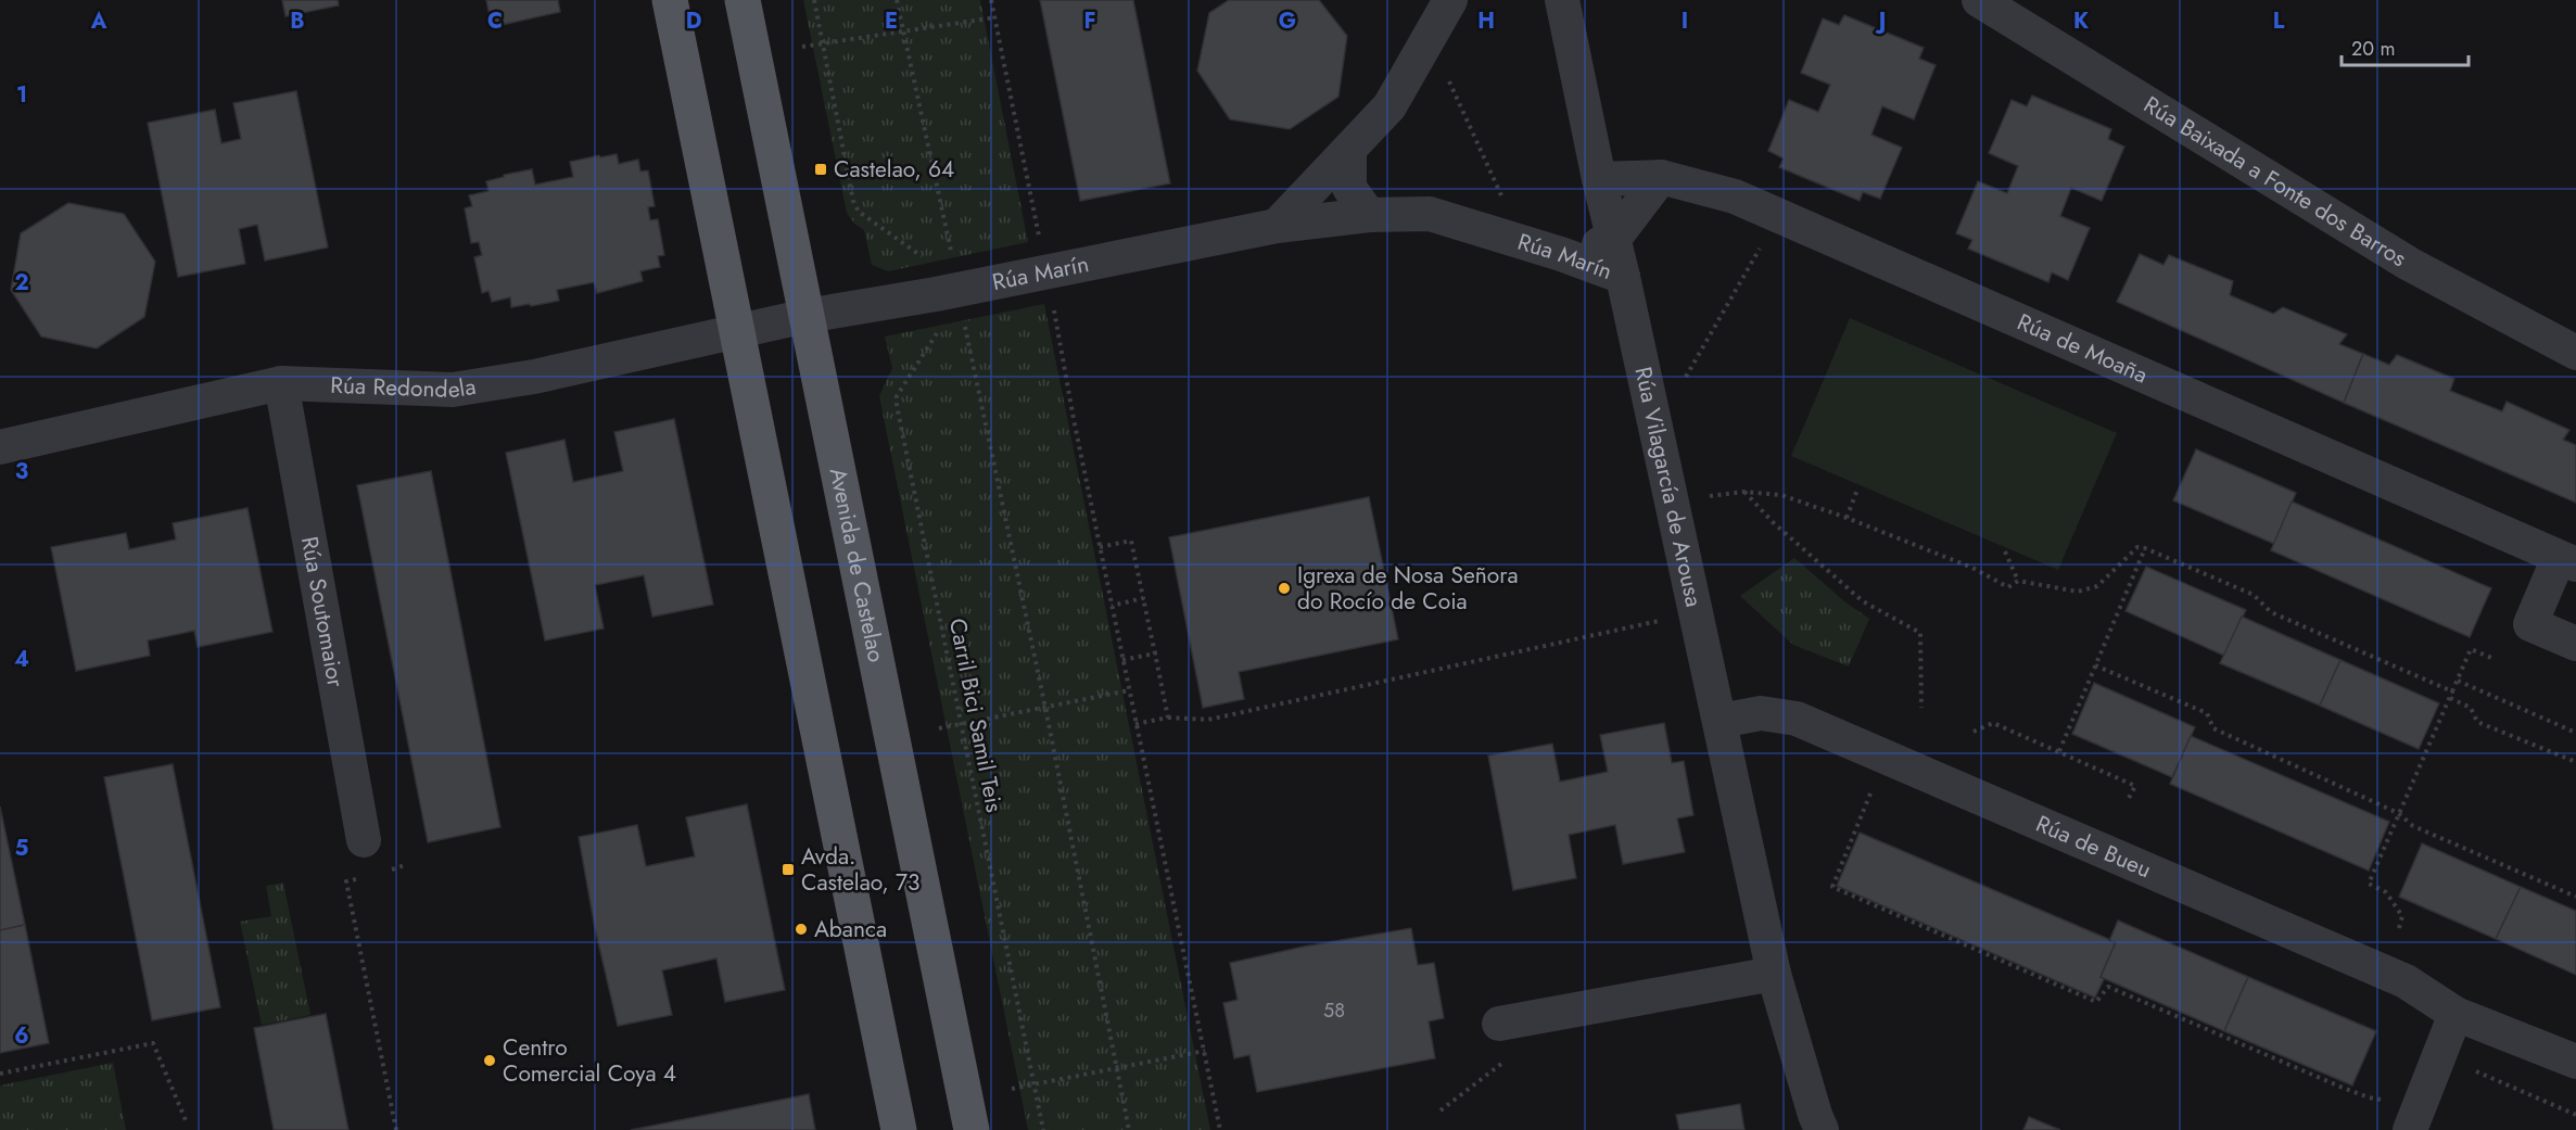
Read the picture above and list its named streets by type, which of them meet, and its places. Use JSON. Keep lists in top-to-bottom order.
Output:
{
  "streets": {
    "main road": ["Avenida de Castelao"],
    "street": [
      "Rúa Baixada a Fonte dos Barros",
      "Rúa Marín",
      "Rúa de Moaña",
      "Rúa Redondela",
      "Rúa Vilagarcía de Arousa",
      "Rúa Soutomaior",
      "Rúa de Bueu"
    ],
    "path": ["Carril Bici Samil Teis"]
  },
  "crossings": [
    ["Rúa Marín", "Rúa Redondela"],
    ["Rúa Marín", "Rúa Vilagarcía de Arousa"],
    ["Rúa Marín", "Avenida de Castelao"],
    ["Rúa de Moaña", "Rúa Vilagarcía de Arousa"],
    ["Rúa Redondela", "Avenida de Castelao"],
    ["Rúa Redondela", "Rúa Soutomaior"],
    ["Rúa Vilagarcía de Arousa", "Rúa de Bueu"]
  ],
  "places": {
    "transit": ["Castelao, 64", "Avda. Castelao, 73"],
    "other": ["Igrexa de Nosa Señora do Rocío de Coia", "Abanca", "Centro Comercial Coya 4"]
  },
  "house_numbers": ["58"],
  "scale_bar": "20 m",
  "grid": {
    "columns": [
      "A",
      "B",
      "C",
      "D",
      "E",
      "F",
      "G",
      "H",
      "I",
      "J",
      "K",
      "L"
    ],
    "rows": [
      "1",
      "2",
      "3",
      "4",
      "5",
      "6"
    ]
  }
}
